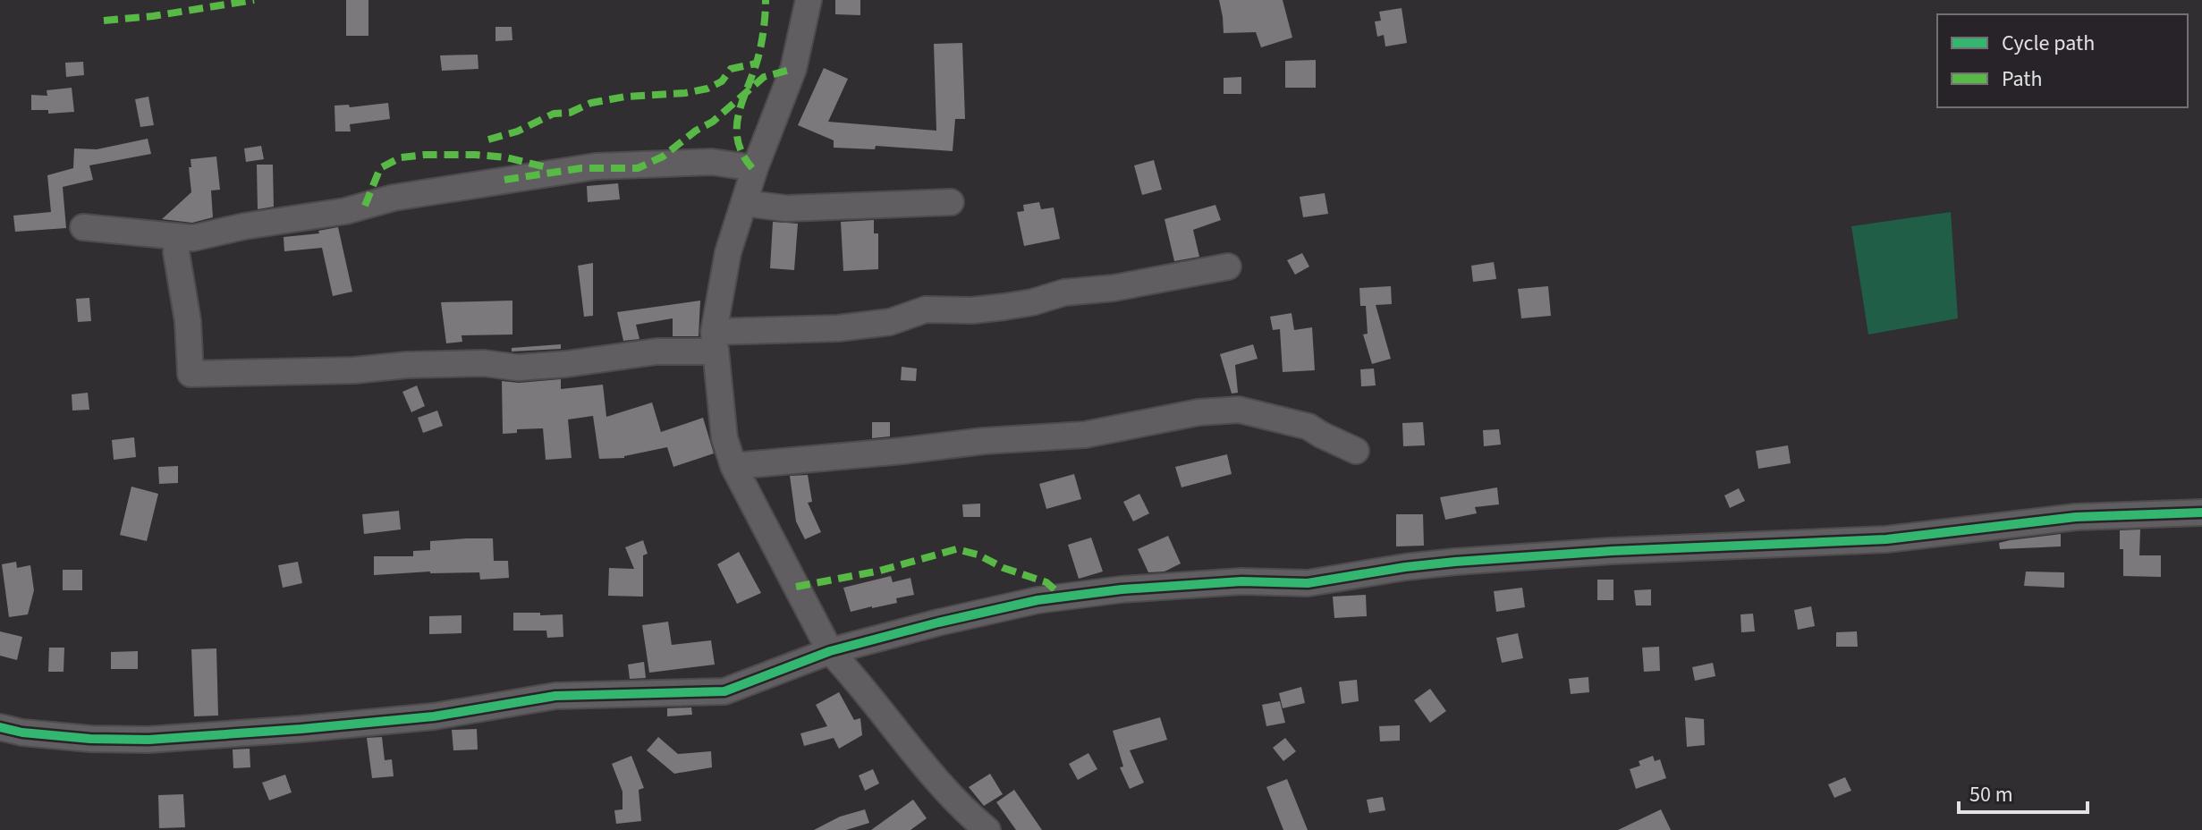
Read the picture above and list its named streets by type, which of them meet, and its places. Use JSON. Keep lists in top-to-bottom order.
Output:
{
  "legend": ["Cycle path", "Path"],
  "scale_bar": "50 m"
}
